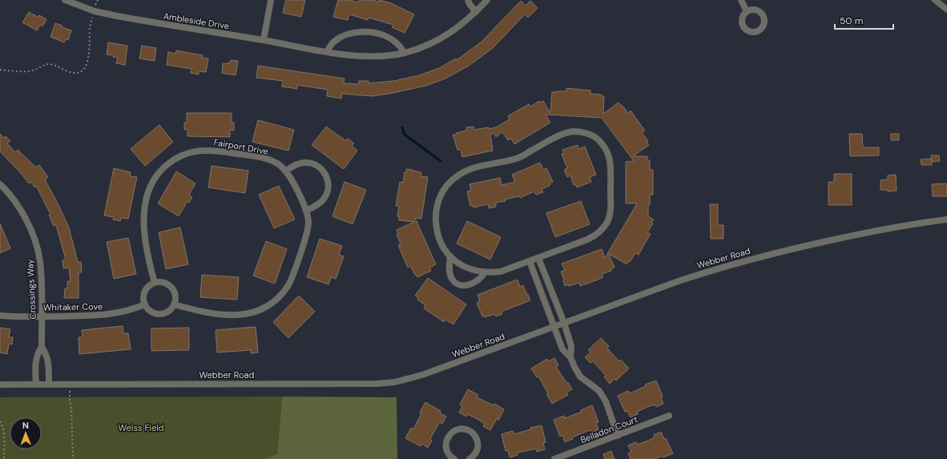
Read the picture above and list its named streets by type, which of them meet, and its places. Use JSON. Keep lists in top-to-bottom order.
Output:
{
  "streets": {
    "street": [
      "Ambleside Drive",
      "Fairport Drive",
      "Webber Road",
      "Crossings Way",
      "Whitaker Cove",
      "Belladon Court"
    ]
  },
  "crossings": [
    ["Fairport Drive", "Whitaker Cove"],
    ["Webber Road", "Crossings Way"],
    ["Crossings Way", "Whitaker Cove"]
  ],
  "parks": ["Weiss Field"],
  "scale_bar": "50 m",
  "north": "top"
}
